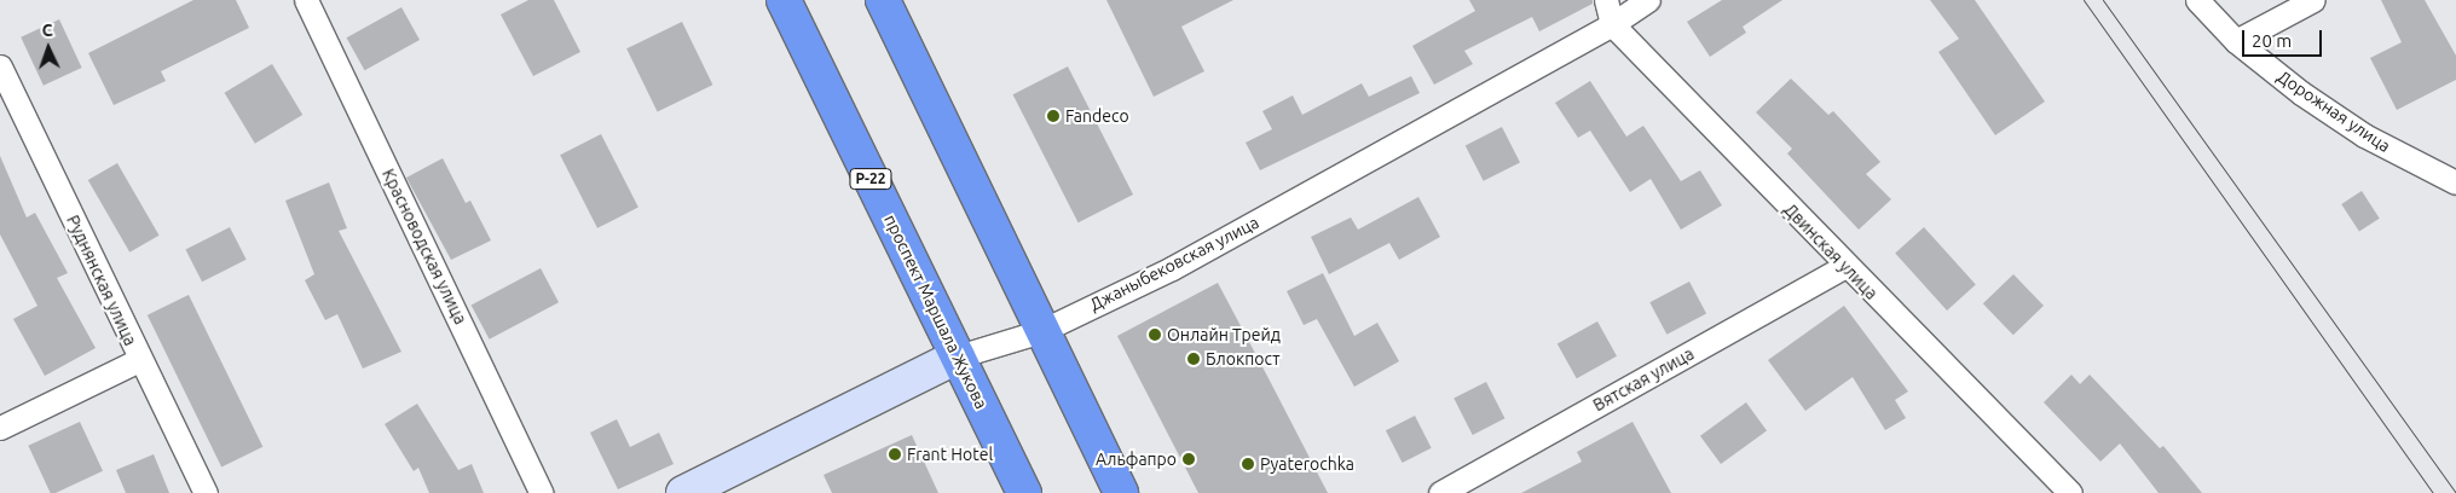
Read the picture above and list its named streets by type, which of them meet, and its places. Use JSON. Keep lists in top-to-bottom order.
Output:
{
  "streets": {
    "highway": ["Р-22", "проспект Маршала Жукова"],
    "main road": ["Джаныбековская улица"],
    "street": [
      "Дорожная улица",
      "Красноводская улица",
      "Двинская улица",
      "Руднянская улица",
      "Вятская улица"
    ]
  },
  "crossings": [
    ["Двинская улица", "Джаныбековская улица"],
    ["Двинская улица", "Вятская улица"],
    ["Джаныбековская улица", "проспект Маршала Жукова"]
  ],
  "places": [
    "Fandeco",
    "Онлайн Трейд",
    "Блокпост",
    "Frant Hotel",
    "Альфапро",
    "Pyaterochka"
  ],
  "scale_bar": "20 m",
  "north": "top"
}
